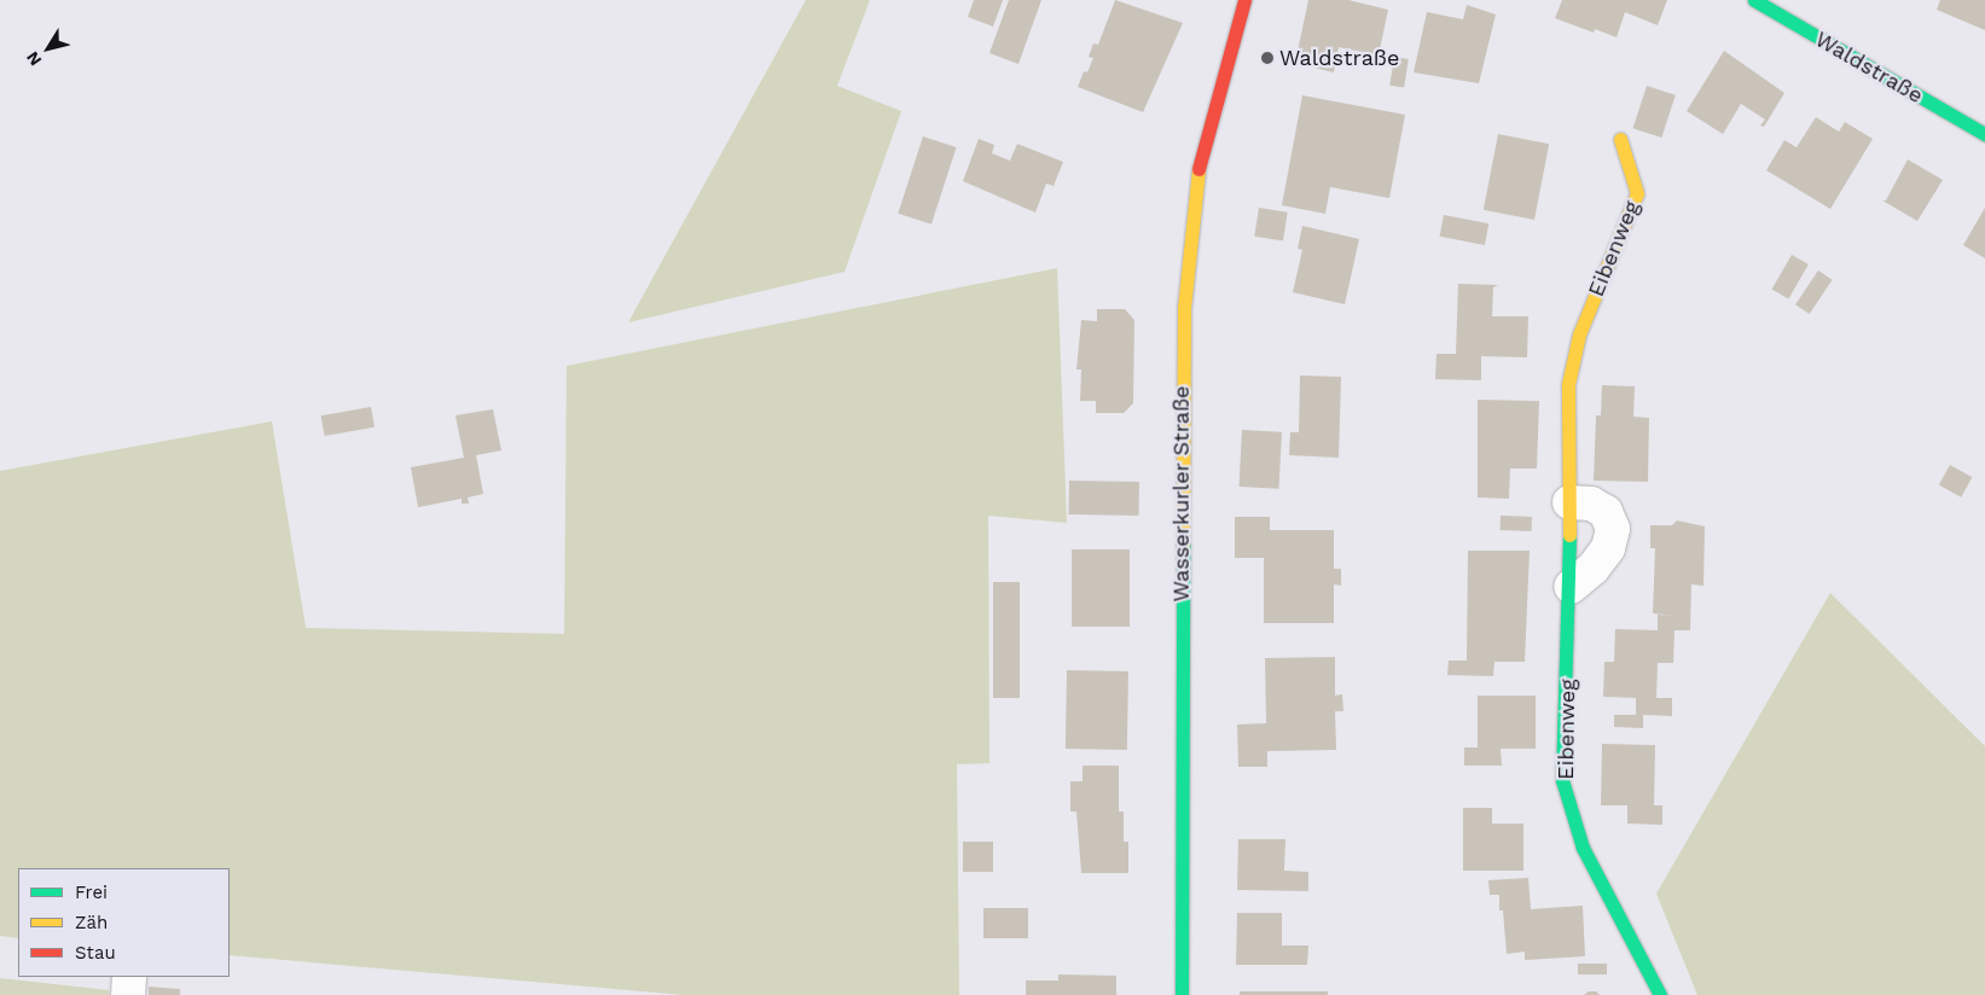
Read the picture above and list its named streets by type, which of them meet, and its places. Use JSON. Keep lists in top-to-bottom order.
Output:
{
  "streets": {
    "street": ["Waldstraße", "Eibenweg", "Wasserkurler Straße"]
  },
  "places": ["Waldstraße"],
  "legend": ["Frei", "Zäh", "Stau"],
  "north": "bottom left"
}
